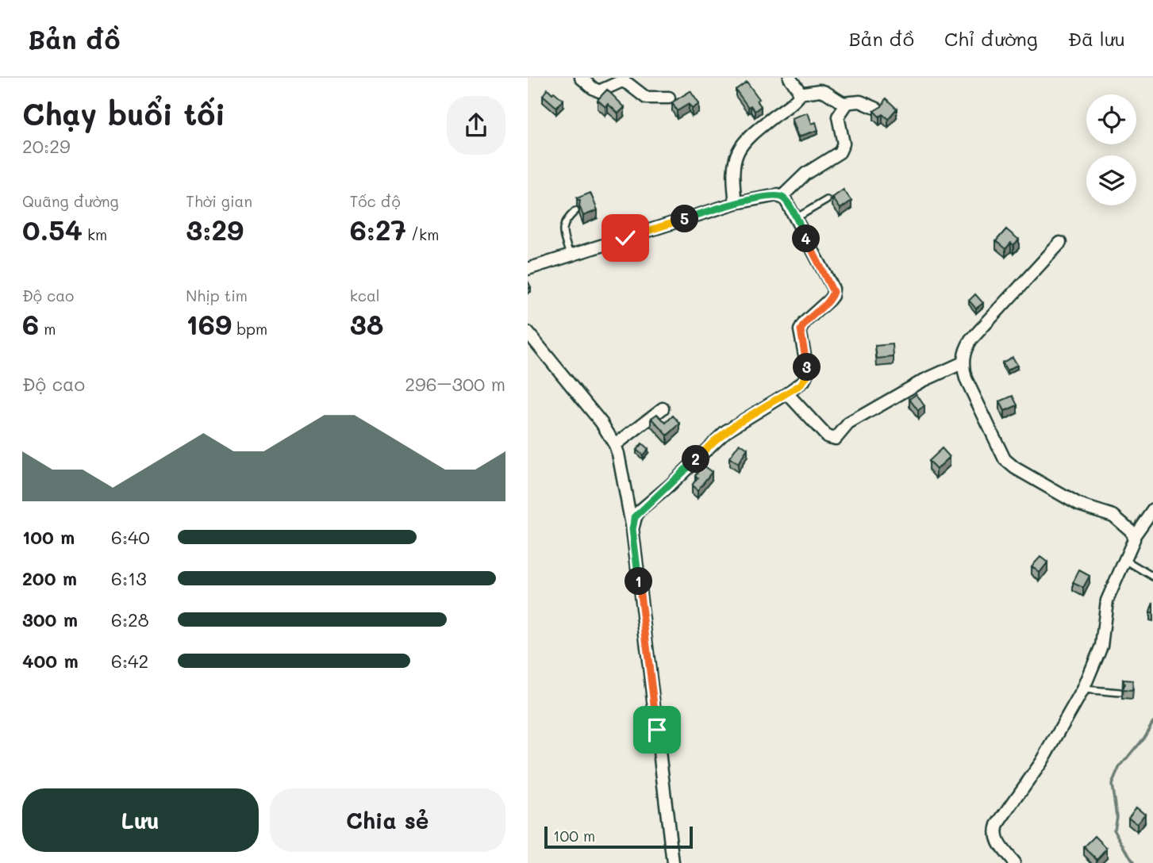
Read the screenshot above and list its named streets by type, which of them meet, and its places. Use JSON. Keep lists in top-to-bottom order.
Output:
{
  "scale_bar": "100 m",
  "page": {
    "header": "Bản đồ",
    "nav": ["Bản đồ", "Chỉ đường", "Đã lưu"],
    "heading": ["Chạy buổi tối", "20:29"],
    "stats": [
      ["Quãng đường", "0.54 km"],
      ["Thời gian", "3:29"],
      ["Tốc độ", "6:27 /km"],
      ["Độ cao", "6 m"],
      ["Nhịp tim", "169 bpm"],
      ["kcal", "38"]
    ],
    "pins": [
      "5",
      "4",
      "3",
      "2",
      "1"
    ],
    "chart": ["Độ cao", "296–300 m"],
    "list": [
      {
        "name": "100 m",
        "note": "6:40"
      },
      {
        "name": "200 m",
        "note": "6:13"
      },
      {
        "name": "300 m",
        "note": "6:28"
      },
      {
        "name": "400 m",
        "note": "6:42"
      }
    ],
    "buttons": ["Lưu", "Chia sẻ"],
    "scale": "100 m"
  }
}
